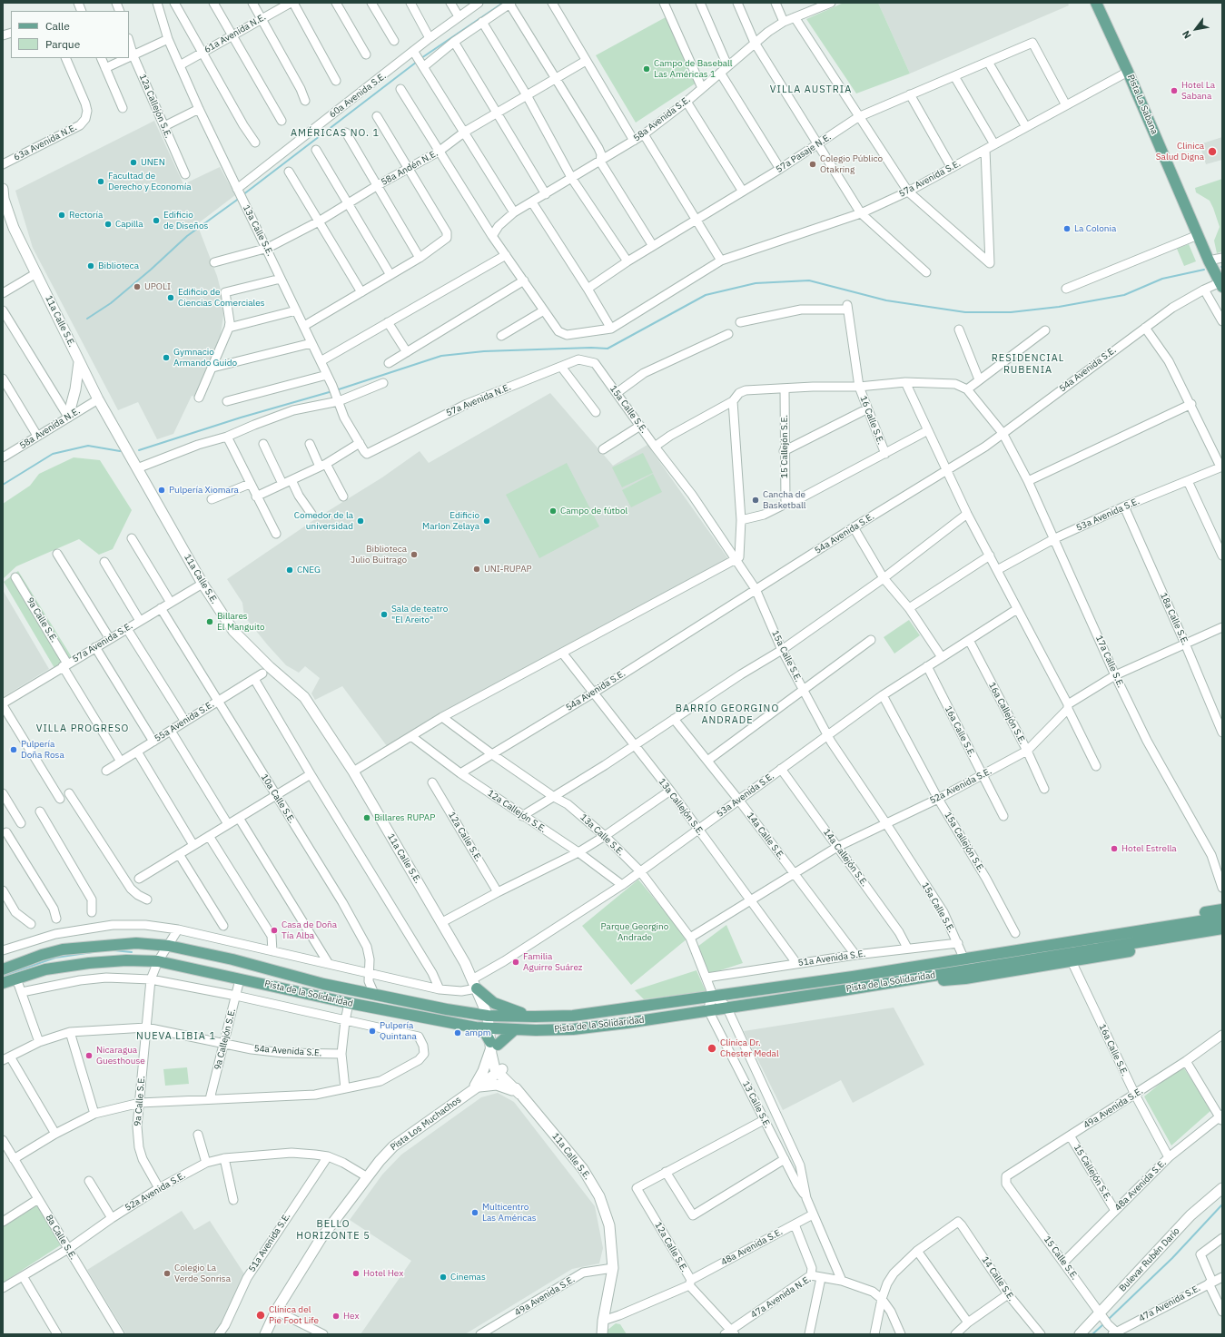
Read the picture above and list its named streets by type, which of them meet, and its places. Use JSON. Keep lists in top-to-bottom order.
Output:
{
  "streets": {
    "main road": ["Pista La Sabana", "Pista de la Solidaridad"],
    "street": [
      "61a Avenida N.E.",
      "60a Avenida S.E.",
      "12a Callejón S.E.",
      "58a Avenida S.E.",
      "63a Avenida N.E.",
      "57a Pasaje N.E.",
      "58a Andén N.E.",
      "57a Avenida S.E.",
      "13a Calle S.E.",
      "11a Calle S.E.",
      "54a Avenida S.E.",
      "57a Avenida N.E.",
      "15a Calle S.E.",
      "16 Calle S.E.",
      "58a Avenida N.E.",
      "15 Callejón S.E.",
      "53a Avenida S.E.",
      "18a Calle S.E.",
      "9a Calle S.E.",
      "17a Calle S.E.",
      "16a Callejón S.E.",
      "55a Avenida S.E.",
      "16a Calle S.E.",
      "52a Avenida S.E.",
      "10a Calle S.E.",
      "13a Callejón S.E.",
      "14a Calle S.E.",
      "12a Calle S.E.",
      "15a Callejón S.E.",
      "14a Callejón S.E.",
      "51a Avenida S.E.",
      "9a Callejón S.E.",
      "13 Calle S.E.",
      "49a Avenida S.E.",
      "Pista Los Muchachos",
      "48a Avenida S.E.",
      "8a Calle S.E.",
      "15 Calle S.E.",
      "Bulevar Rubén Darío",
      "14 Calle S.E.",
      "47a Avenida N.E.",
      "47a Avenida S.E."
    ]
  },
  "crossings": [
    ["61a Avenida N.E.", "13a Calle S.E."],
    ["60a Avenida S.E.", "13a Calle S.E."],
    ["Pista La Sabana", "57a Avenida S.E."],
    ["Pista La Sabana", "54a Avenida S.E."],
    ["12a Callejón S.E.", "54a Avenida S.E."],
    ["12a Callejón S.E.", "53a Avenida S.E."],
    ["57a Pasaje N.E.", "57a Avenida S.E."],
    ["58a Andén N.E.", "13a Calle S.E."],
    ["57a Avenida S.E.", "11a Calle S.E."],
    ["57a Avenida S.E.", "9a Calle S.E."],
    ["57a Avenida S.E.", "10a Calle S.E."],
    ["13a Calle S.E.", "54a Avenida S.E."],
    ["13a Calle S.E.", "57a Avenida N.E."],
    ["13a Calle S.E.", "53a Avenida S.E."],
    ["13a Calle S.E.", "52a Avenida S.E."],
    ["13a Calle S.E.", "51a Avenida S.E."],
    ["13a Calle S.E.", "Pista de la Solidaridad"],
    ["11a Calle S.E.", "58a Avenida N.E."],
    ["11a Calle S.E.", "53a Avenida S.E."],
    ["11a Calle S.E.", "Pista de la Solidaridad"],
    ["11a Calle S.E.", "49a Avenida S.E."],
    ["11a Calle S.E.", "Pista Los Muchachos"],
    ["11a Calle S.E.", "48a Avenida S.E."],
    ["54a Avenida S.E.", "15a Calle S.E."],
    ["54a Avenida S.E.", "9a Calle S.E."],
    ["54a Avenida S.E.", "17a Calle S.E."],
    ["54a Avenida S.E.", "13a Callejón S.E."],
    ["54a Avenida S.E.", "9a Callejón S.E."],
    ["57a Avenida N.E.", "15a Calle S.E."],
    ["15a Calle S.E.", "53a Avenida S.E."],
    ["15a Calle S.E.", "52a Avenida S.E."],
    ["15a Calle S.E.", "51a Avenida S.E."],
    ["15a Calle S.E.", "Pista de la Solidaridad"],
    ["15 Callejón S.E.", "49a Avenida S.E."],
    ["15 Callejón S.E.", "48a Avenida S.E."],
    ["53a Avenida S.E.", "18a Calle S.E."],
    ["53a Avenida S.E.", "17a Calle S.E."],
    ["53a Avenida S.E.", "16a Callejón S.E."],
    ["53a Avenida S.E.", "16a Calle S.E."],
    ["53a Avenida S.E.", "13a Callejón S.E."],
    ["53a Avenida S.E.", "14a Calle S.E."],
    ["53a Avenida S.E.", "15a Callejón S.E."],
    ["53a Avenida S.E.", "14a Callejón S.E."],
    ["18a Calle S.E.", "52a Avenida S.E."],
    ["9a Calle S.E.", "55a Avenida S.E."],
    ["9a Calle S.E.", "52a Avenida S.E."],
    ["9a Calle S.E.", "Pista de la Solidaridad"],
    ["17a Calle S.E.", "52a Avenida S.E."],
    ["16a Callejón S.E.", "52a Avenida S.E."],
    ["55a Avenida S.E.", "10a Calle S.E."],
    ["16a Calle S.E.", "52a Avenida S.E."],
    ["16a Calle S.E.", "49a Avenida S.E."],
    ["16a Calle S.E.", "48a Avenida S.E."],
    ["52a Avenida S.E.", "13a Callejón S.E."],
    ["52a Avenida S.E.", "14a Calle S.E."],
    ["52a Avenida S.E.", "15a Callejón S.E."],
    ["52a Avenida S.E.", "14a Callejón S.E."],
    ["52a Avenida S.E.", "51a Avenida S.E."],
    ["52a Avenida S.E.", "8a Calle S.E."],
    ["10a Calle S.E.", "Pista de la Solidaridad"],
    ["13a Callejón S.E.", "51a Avenida S.E."],
    ["14a Calle S.E.", "51a Avenida S.E."],
    ["12a Calle S.E.", "48a Avenida S.E."],
    ["12a Calle S.E.", "47a Avenida N.E."],
    ["14a Callejón S.E.", "51a Avenida S.E."],
    ["Pista de la Solidaridad", "9a Callejón S.E."],
    ["Pista de la Solidaridad", "13 Calle S.E."],
    ["13 Calle S.E.", "48a Avenida S.E."],
    ["13 Calle S.E.", "47a Avenida N.E."],
    ["49a Avenida S.E.", "15 Calle S.E."],
    ["48a Avenida S.E.", "15 Calle S.E."],
    ["15 Calle S.E.", "Bulevar Rubén Darío"],
    ["15 Calle S.E.", "47a Avenida S.E."]
  ],
  "districts": [
    "VILLA AUSTRIA",
    "AMÉRICAS NO. 1",
    "RESIDENCIAL RUBENIA",
    "BARRIO GEORGINO ANDRADE",
    "VILLA PROGRESO",
    "NUEVA LIBIA 1",
    "BELLO HORIZONTE 5"
  ],
  "parks": ["Parque Georgino Andrade"],
  "places": [
    "Campo de Baseball Las Américas 1",
    "Hotel La Sabana",
    "Clinica Salud Digna",
    "UNEN",
    "Colegio Público Otakring",
    "Facultad de Derecho y Economía",
    "Rectoría",
    "Edificio de Diseños",
    "Capilla",
    "La Colonia",
    "Biblioteca",
    "UPOLI",
    "Edificio de Ciencias Comerciales",
    "Gymnacio Armando Guido",
    "Pulpería Xiomara",
    "Cancha de Basketball",
    "Campo de fútbol",
    "Comedor de la universidad",
    "Edificio Marlon Zelaya",
    "Biblioteca Julio Buitrago",
    "UNI-RUPAP",
    "CNEG",
    "Sala de teatro \"El Areito\"",
    "Billares El Manguito",
    "Pulpería Doña Rosa",
    "Billares RUPAP",
    "Hotel Estrella",
    "Casa de Doña Tía Alba",
    "Familia Aguirre Suárez",
    "Pulpería Quintana",
    "ampm",
    "Clínica Dr. Chester Medal",
    "Nicaragua Guesthouse",
    "Multicentro Las Américas",
    "Colegio La Verde Sonrisa",
    "Hotel Hex",
    "Cinemas",
    "Clínica del Pie Foot Life",
    "Hex"
  ],
  "legend": ["Calle", "Parque"],
  "north": "bottom left"
}
